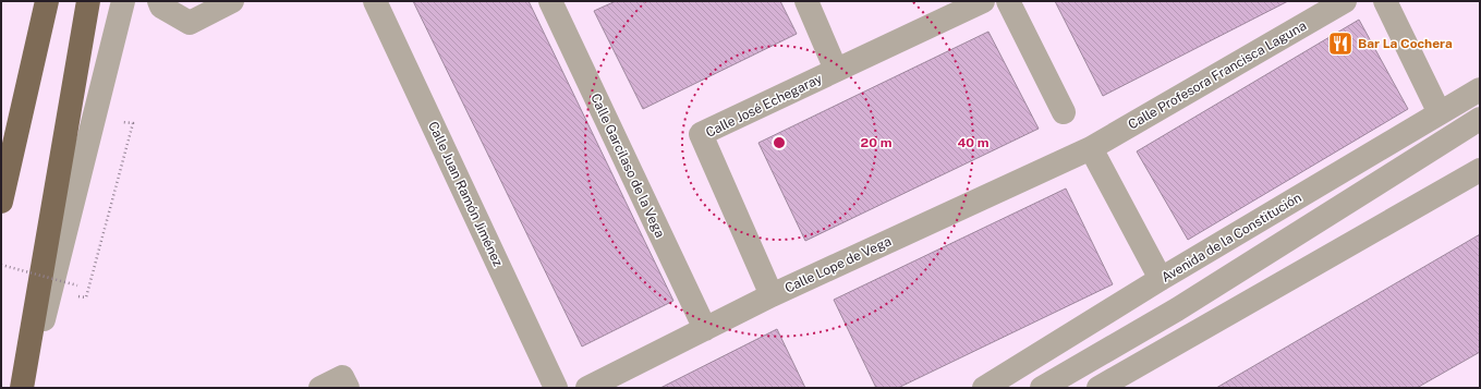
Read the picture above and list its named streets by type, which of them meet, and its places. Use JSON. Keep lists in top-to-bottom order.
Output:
{
  "streets": {
    "street": [
      "Calle Profesora Francisca Laguna",
      "Calle José Echegaray",
      "Calle Garcilaso de la Vega",
      "Calle Juan Ramón Jiménez",
      "Avenida de la Constitución",
      "Calle Lope de Vega"
    ]
  },
  "crossings": [
    ["Calle Profesora Francisca Laguna", "Calle Lope de Vega"],
    ["Calle José Echegaray", "Calle Lope de Vega"],
    ["Calle Garcilaso de la Vega", "Calle Lope de Vega"]
  ],
  "places": {
    "restaurant": ["Bar La Cochera"]
  },
  "rings": ["20 m", "40 m"]
}
